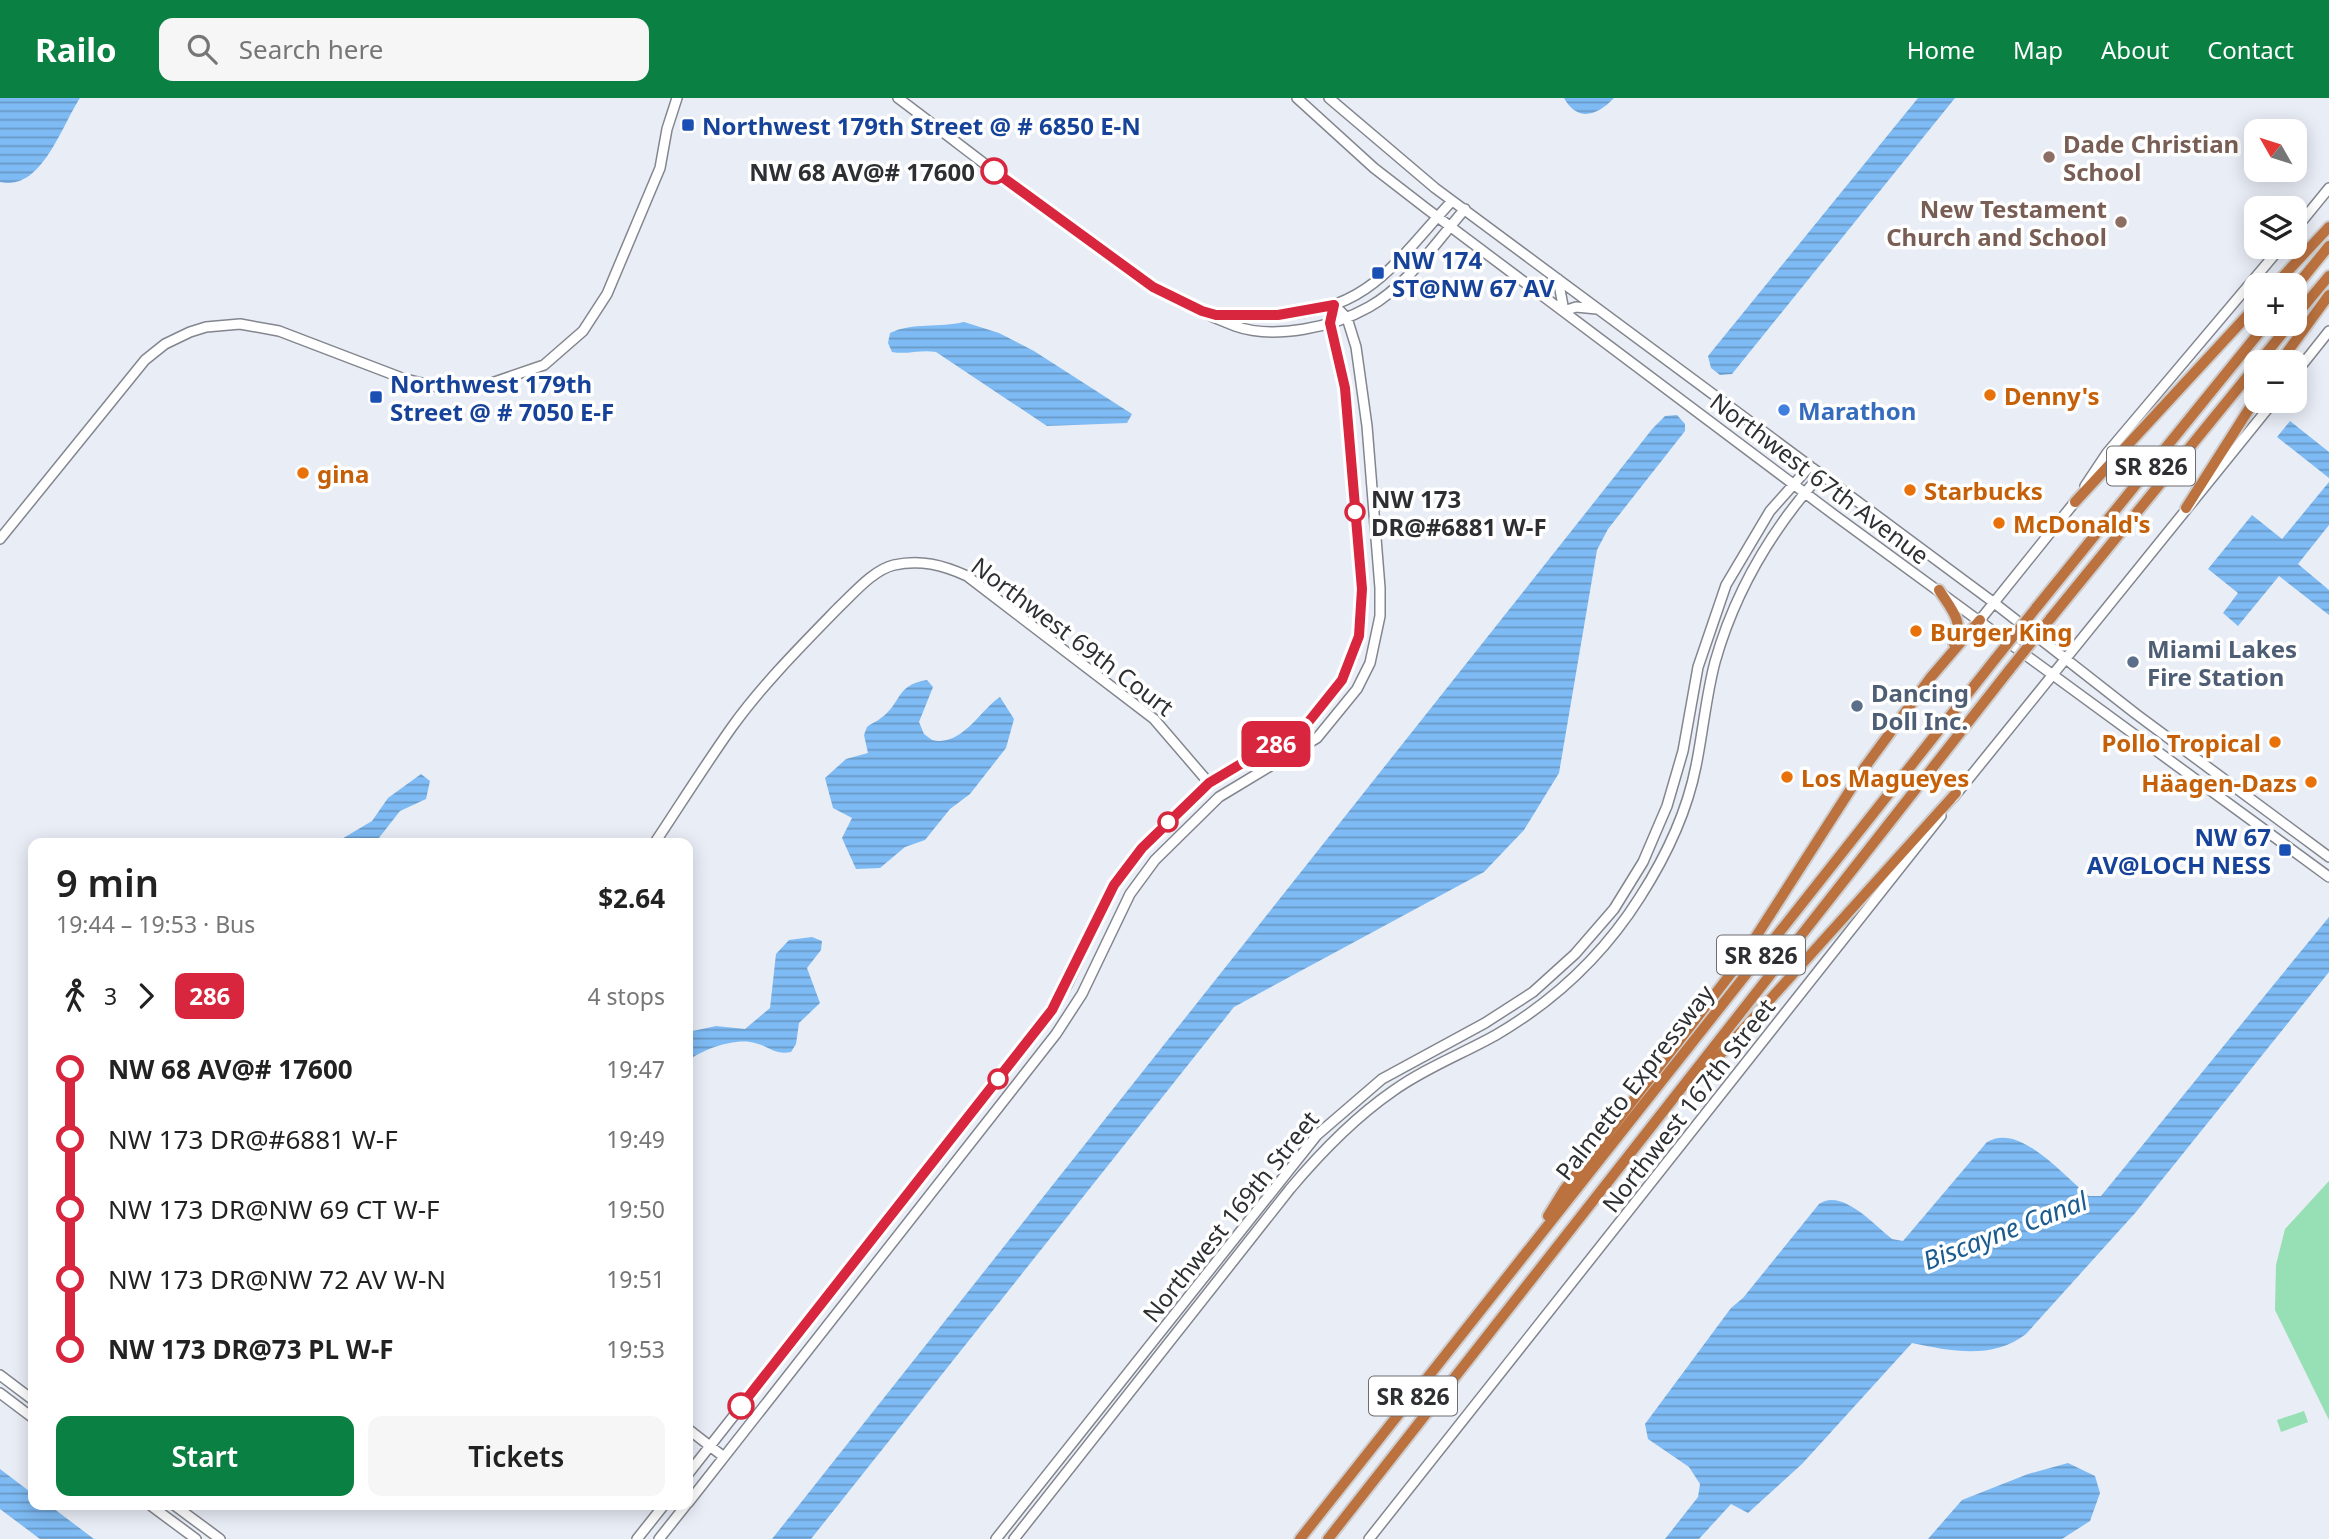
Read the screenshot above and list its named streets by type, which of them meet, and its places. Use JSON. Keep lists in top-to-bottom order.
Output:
{
  "streets": {
    "highway": ["SR 826", "Palmetto Expressway"],
    "street": [
      "Northwest 67th Avenue",
      "Northwest 69th Court",
      "Northwest 167th Street",
      "Northwest 169th Street"
    ]
  },
  "crossings": [
    ["Northwest 67th Avenue", "Northwest 167th Street"],
    ["Northwest 67th Avenue", "Northwest 169th Street"]
  ],
  "water": ["Biscayne Canal"],
  "places": {
    "transit": [
      "Northwest 179th Street @ # 6850 E-N",
      "NW 174 ST@NW 67 AV",
      "Northwest 179th Street @ # 7050 E-F",
      "NW 67 AV@LOCH NESS"
    ],
    "other": [
      "Dade Christian School",
      "NW 68 AV@# 17600",
      "New Testament Church and School",
      "Denny's",
      "Marathon",
      "gina",
      "Starbucks",
      "NW 173 DR@#6881 W-F",
      "McDonald's",
      "Burger King",
      "Miami Lakes Fire Station",
      "Dancing Doll Inc.",
      "Pollo Tropical",
      "Los Magueyes",
      "Häagen-Dazs"
    ]
  },
  "lines": ["bus line 286"],
  "north": "top left",
  "page": {
    "header": "Railo",
    "search": "Search here",
    "nav": [
      "Home",
      "Map",
      "About",
      "Contact"
    ],
    "on_map": "286",
    "map_buttons": ["+", "−"],
    "heading": ["9 min", "19:44 – 19:53 · Bus", "$2.64"],
    "legs": ["3", "286", "4 stops"],
    "list": [
      {
        "name": "NW 68 AV@# 17600",
        "value": "19:47"
      },
      {
        "name": "NW 173 DR@#6881 W-F",
        "value": "19:49"
      },
      {
        "name": "NW 173 DR@NW 69 CT W-F",
        "value": "19:50"
      },
      {
        "name": "NW 173 DR@NW 72 AV W-N",
        "value": "19:51"
      },
      {
        "name": "NW 173 DR@73 PL W-F",
        "value": "19:53"
      }
    ],
    "buttons": ["Start", "Tickets"]
  }
}
